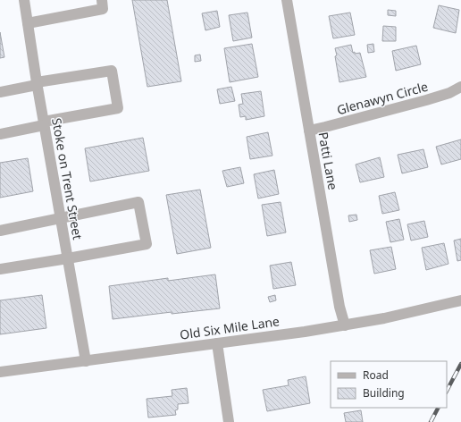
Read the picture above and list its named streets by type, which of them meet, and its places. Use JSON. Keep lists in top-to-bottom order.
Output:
{
  "streets": {
    "street": [
      "Glenawyn Circle",
      "Patti Lane",
      "Stoke on Trent Street",
      "Old Six Mile Lane"
    ]
  },
  "crossings": [
    ["Glenawyn Circle", "Patti Lane"],
    ["Patti Lane", "Old Six Mile Lane"],
    ["Stoke on Trent Street", "Old Six Mile Lane"]
  ],
  "legend": ["Road", "Building"]
}
